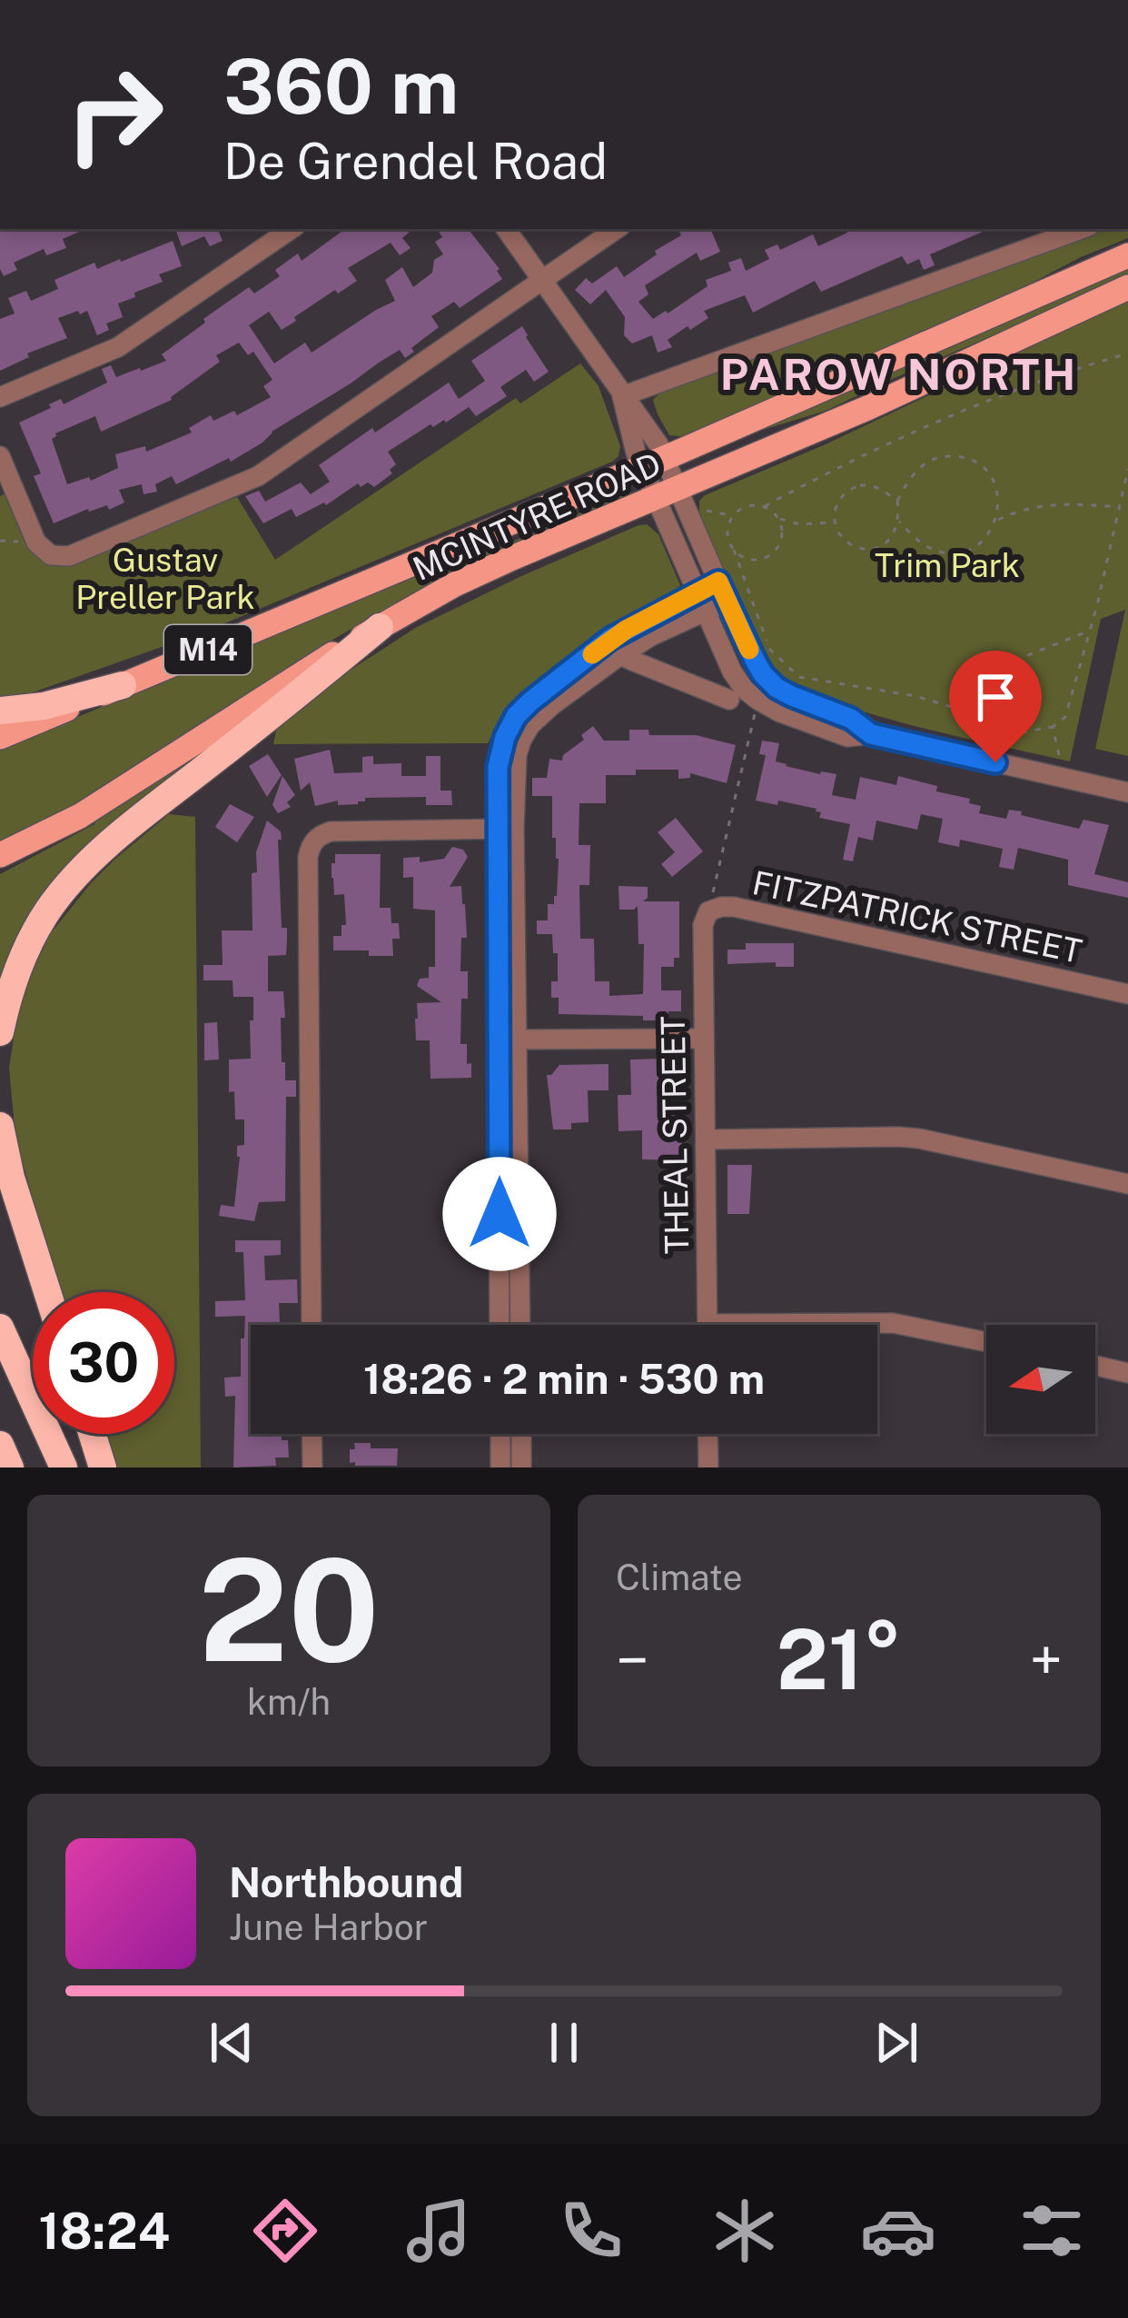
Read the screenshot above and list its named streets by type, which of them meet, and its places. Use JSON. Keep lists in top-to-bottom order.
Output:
{
  "streets": {
    "main road": ["MCINTYRE ROAD", "M14"],
    "street": ["FITZPATRICK STREET", "THEAL STREET"]
  },
  "crossings": [
    ["FITZPATRICK STREET", "THEAL STREET"]
  ],
  "districts": ["PAROW NORTH"],
  "parks": ["Gustav Preller Park", "Trim Park"],
  "north": "left",
  "page": {
    "turn": ["360 m", "De Grendel Road"],
    "limit": "30",
    "trip": "18:26 · 2 min · 530 m",
    "tile": [
      ["20", "km/h"],
      "Climate"
    ],
    "heat": ["−", "21°", "+"],
    "song": ["Northbound", "June Harbor"],
    "tabs": "18:24"
  }
}
